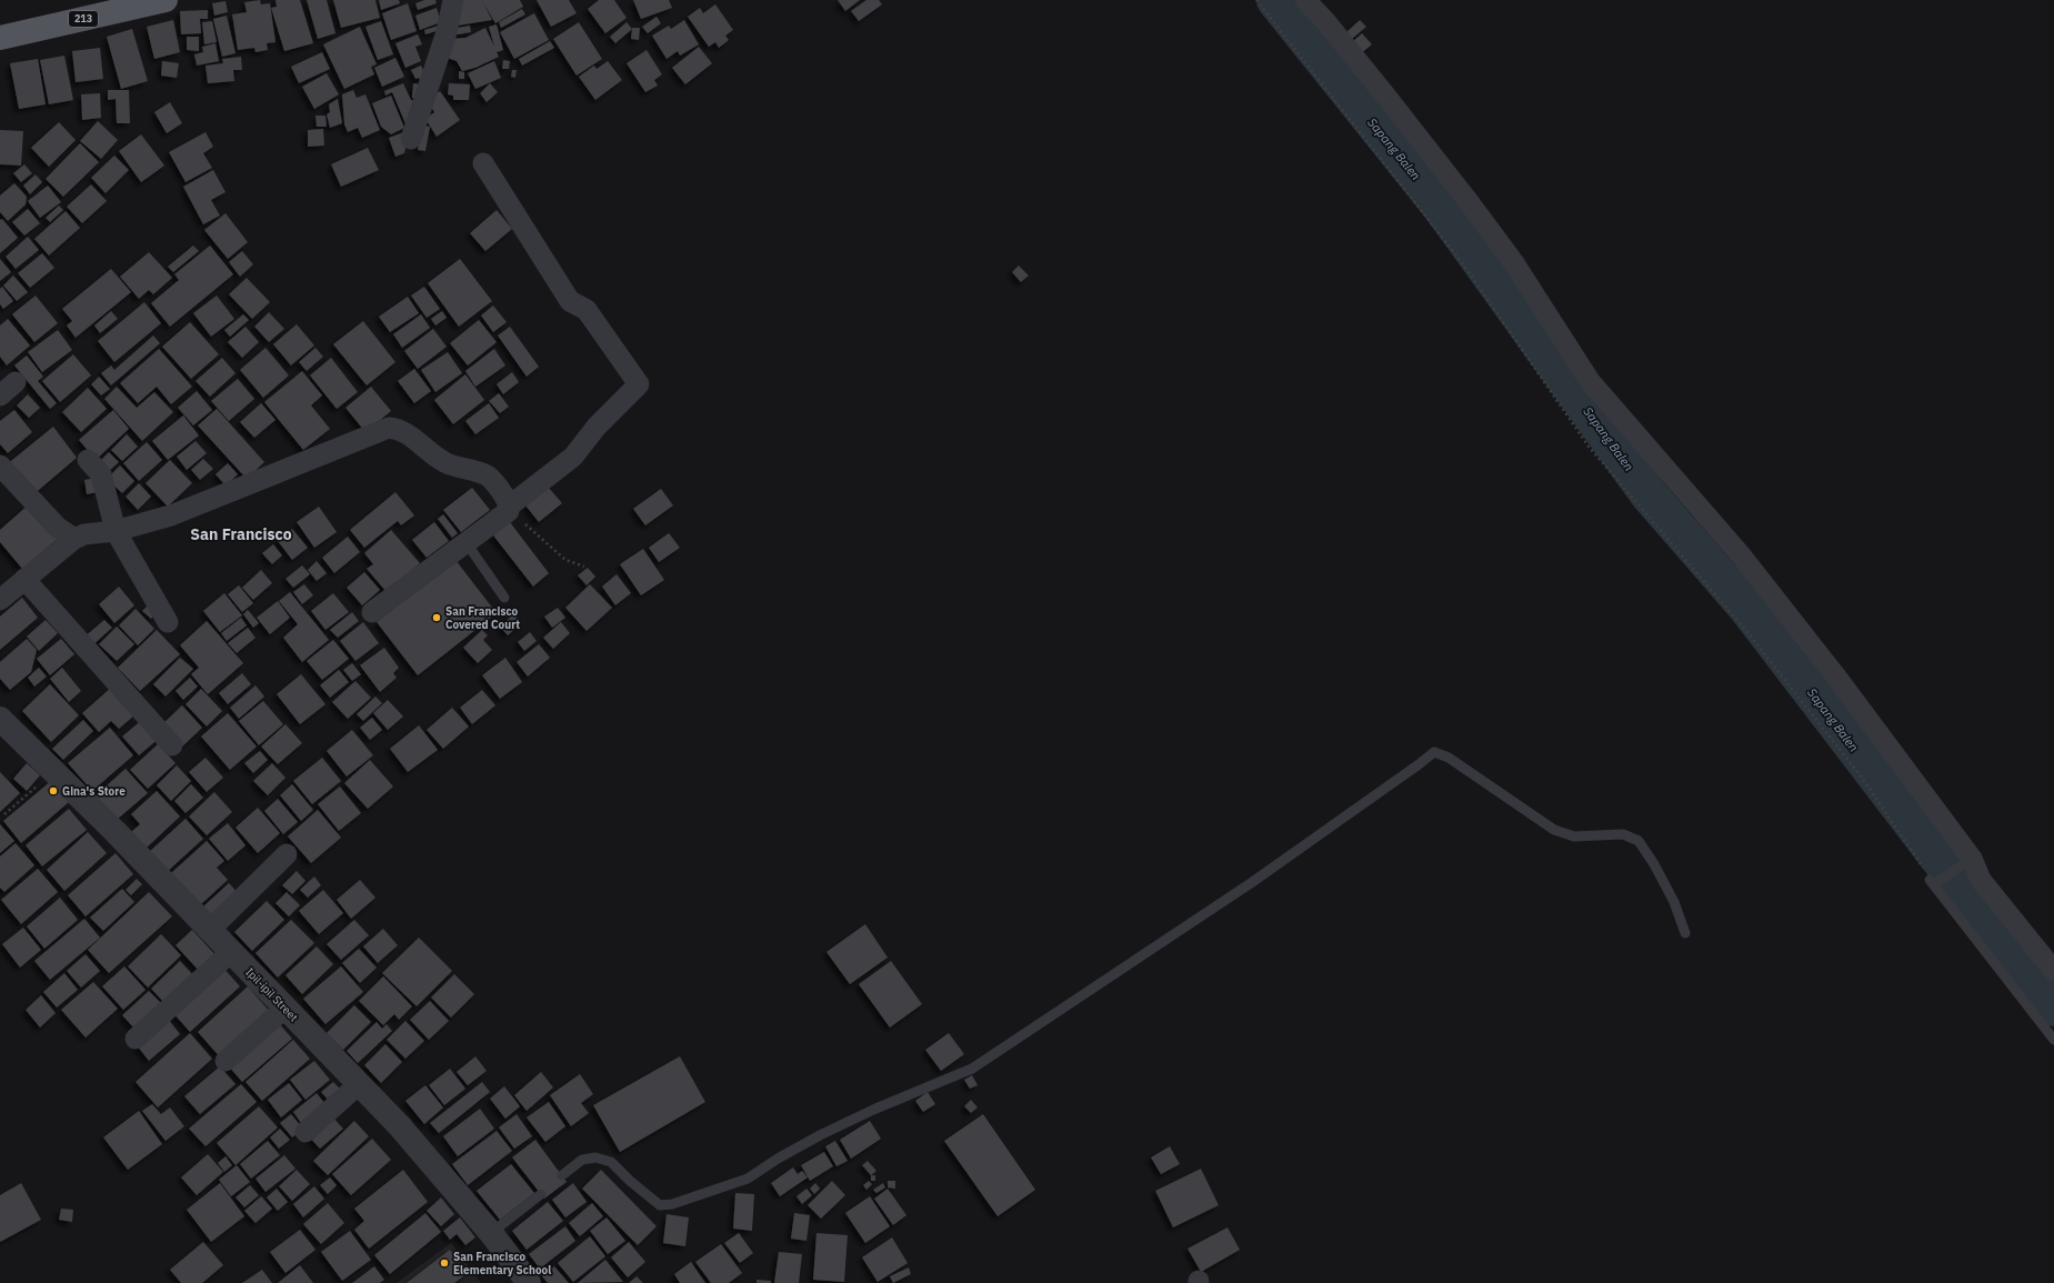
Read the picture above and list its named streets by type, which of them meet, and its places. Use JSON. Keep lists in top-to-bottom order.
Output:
{
  "streets": {
    "main road": ["213"],
    "street": ["Ipil-ipil Street"]
  },
  "districts": ["San Francisco"],
  "water": ["Sapang Balen"],
  "places": ["San Francisco Covered Court", "Gina's Store", "San Francisco Elementary School"]
}
